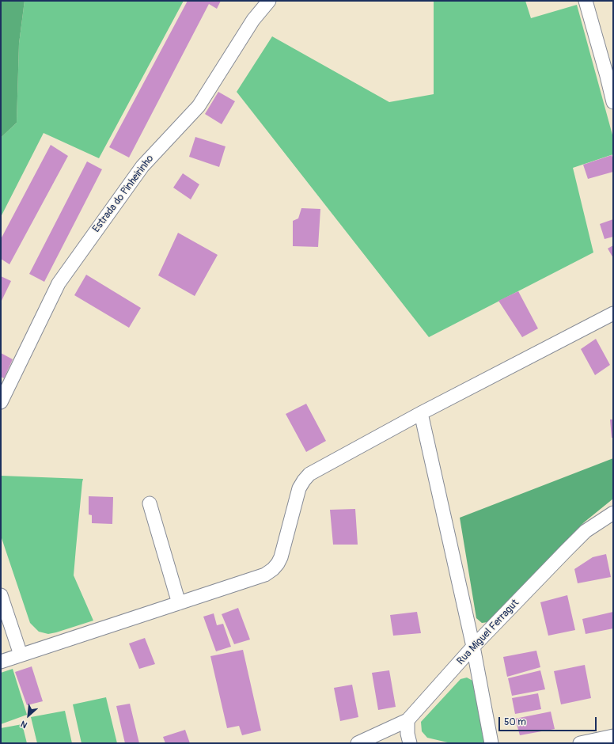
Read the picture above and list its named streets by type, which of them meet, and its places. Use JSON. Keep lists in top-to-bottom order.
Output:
{
  "streets": {
    "street": ["Estrada do Pinheirinho", "Rua Miguel Ferragut"]
  },
  "scale_bar": "50 m",
  "north": "bottom left"
}
